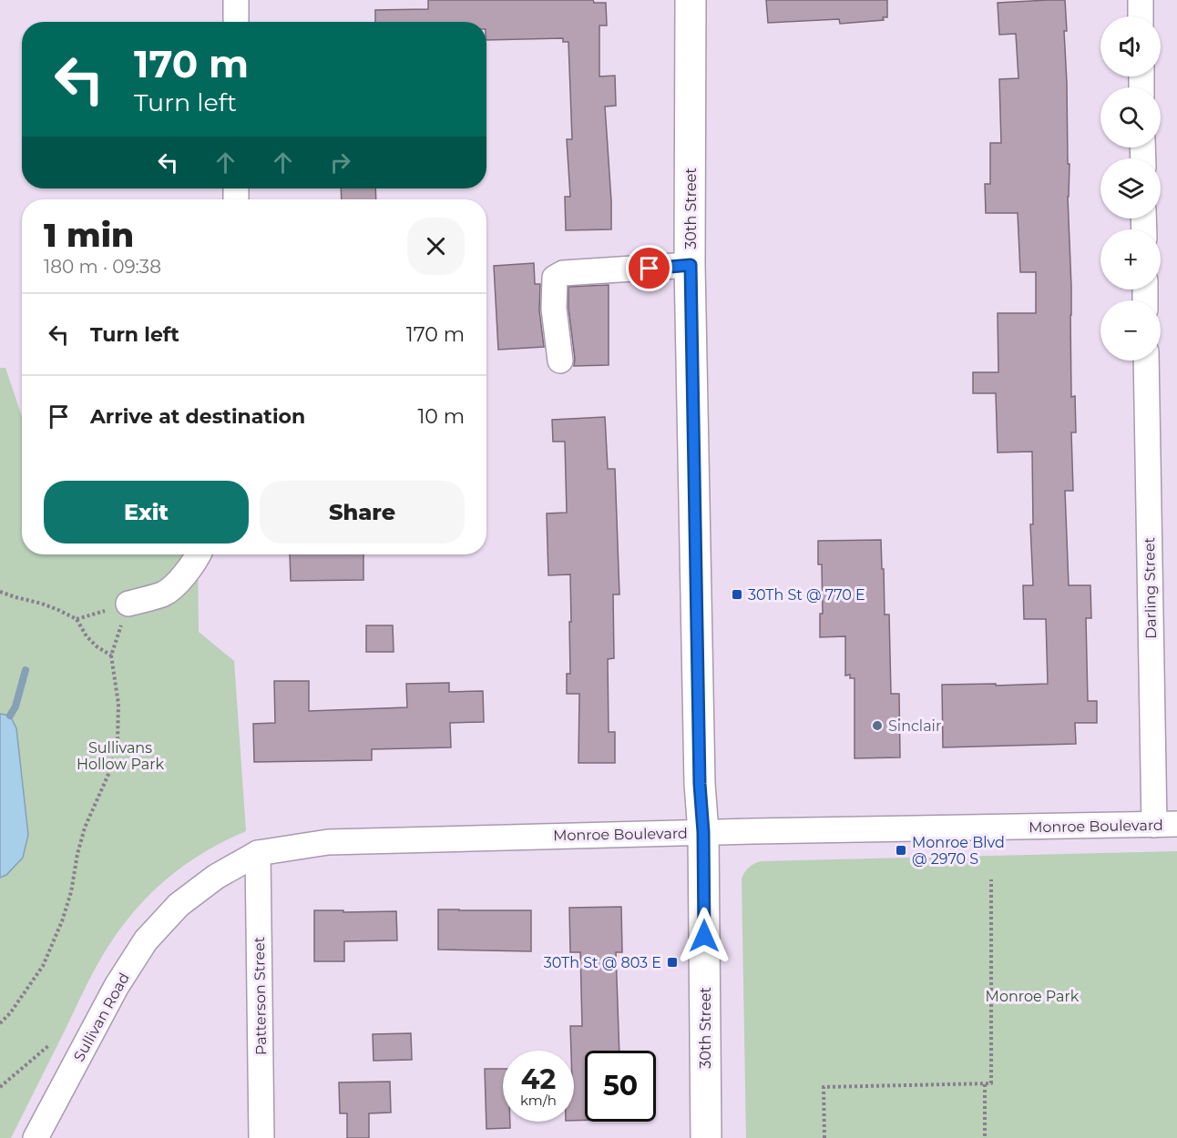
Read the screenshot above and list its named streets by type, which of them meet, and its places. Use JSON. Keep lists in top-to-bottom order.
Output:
{
  "streets": {
    "main road": ["30th Street"],
    "street": [
      "Darling Street",
      "Monroe Boulevard",
      "Patterson Street",
      "Sullivan Road"
    ]
  },
  "crossings": [
    ["30th Street", "Monroe Boulevard"],
    ["Darling Street", "Monroe Boulevard"],
    ["Monroe Boulevard", "Patterson Street"],
    ["Monroe Boulevard", "Sullivan Road"]
  ],
  "parks": ["Sullivans Hollow Park", "Monroe Park"],
  "places": {
    "transit": ["30Th St @ 770 E", "Monroe Blvd @ 2970 S", "30Th St @ 803 E"],
    "other": ["Sinclair"]
  },
  "page": {
    "map_buttons": ["+", "−"],
    "turn": ["170 m", "Turn left"],
    "heading": ["1 min", "180 m · 09:38"],
    "list": [
      {
        "name": "Turn left",
        "value": "170 m"
      },
      {
        "name": "Arrive at destination",
        "value": "10 m"
      }
    ],
    "buttons": ["Exit", "Share"],
    "speed": "42 km/h",
    "limit": "50"
  }
}
